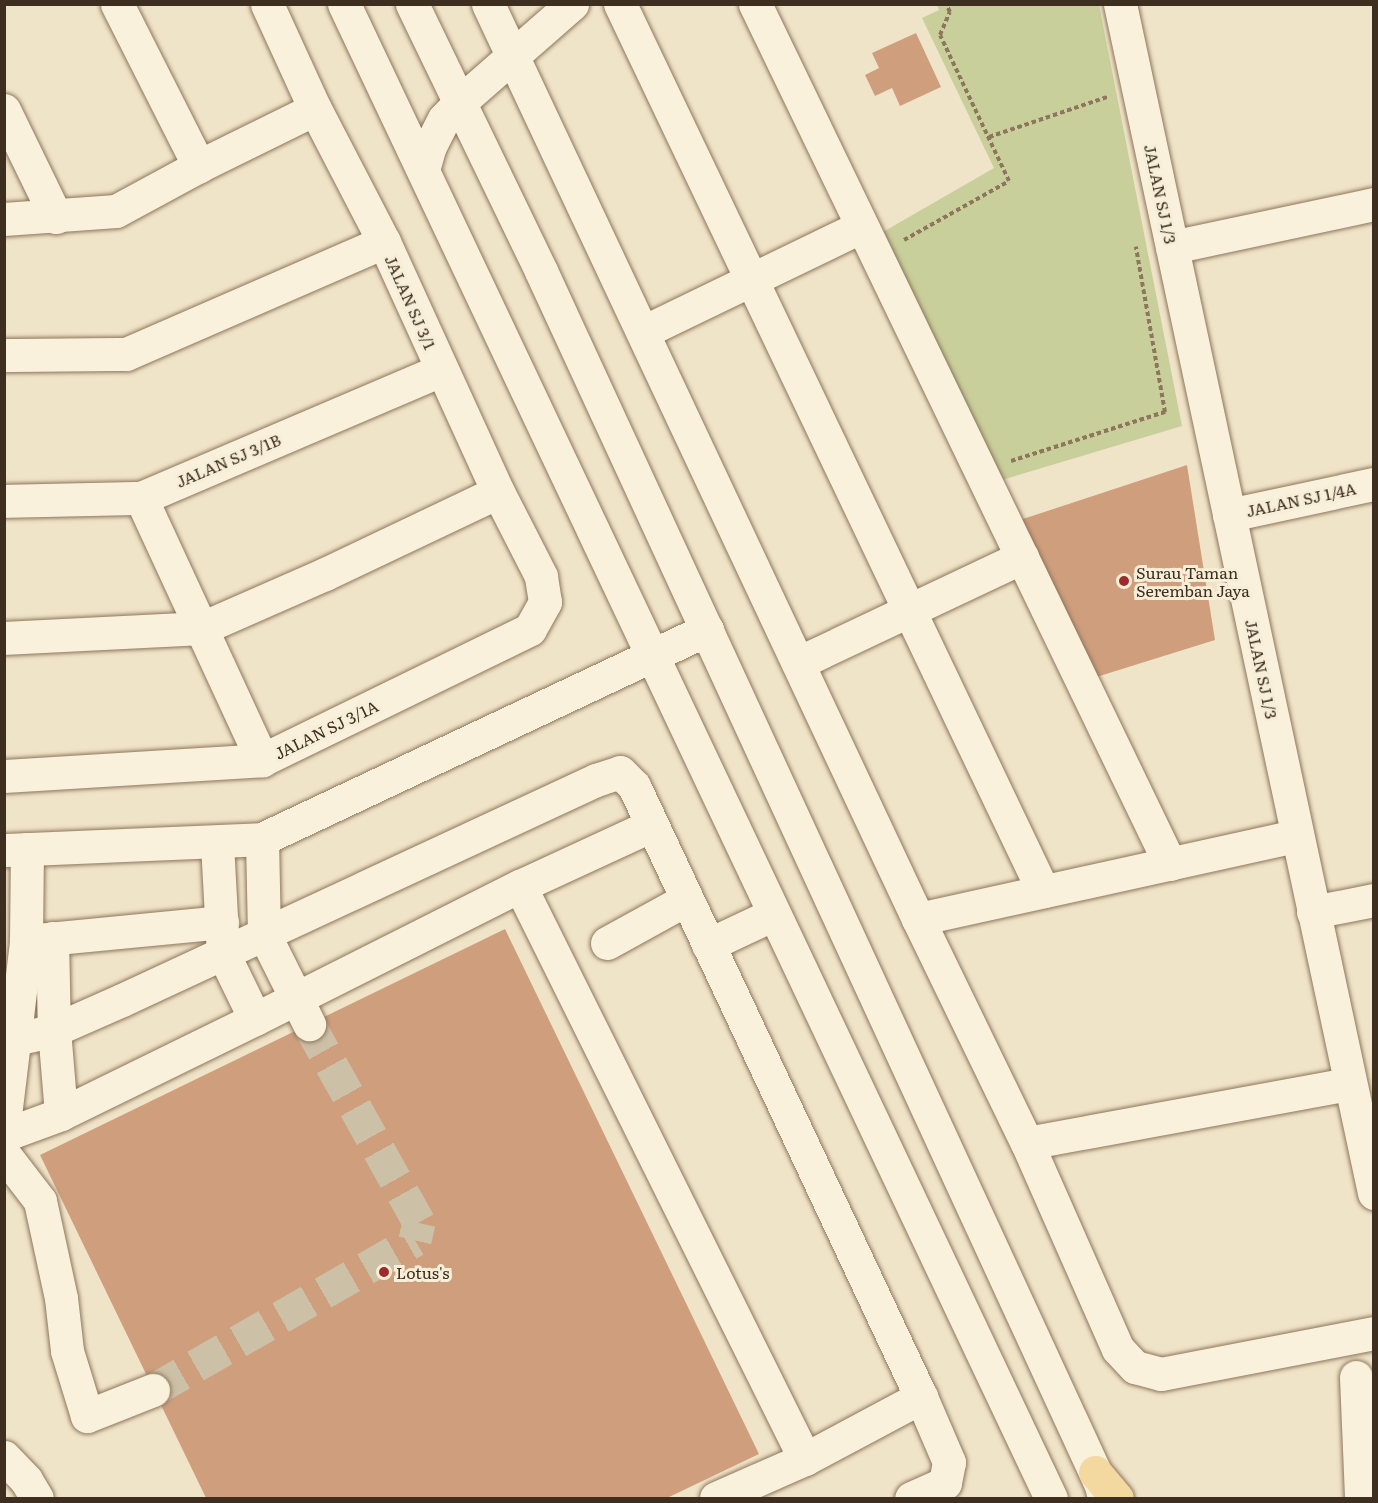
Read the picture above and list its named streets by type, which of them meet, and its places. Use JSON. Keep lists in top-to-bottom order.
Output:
{
  "streets": {
    "street": [
      "JALAN SJ 1/3",
      "JALAN SJ 3/1",
      "JALAN SJ 3/1B",
      "JALAN SJ 1/4A",
      "JALAN SJ 3/1A"
    ]
  },
  "crossings": [
    ["JALAN SJ 1/3", "JALAN SJ 1/4A"],
    ["JALAN SJ 3/1", "JALAN SJ 3/1B"],
    ["JALAN SJ 3/1", "JALAN SJ 3/1A"]
  ],
  "places": ["Surau Taman Seremban Jaya", "Lotus's"]
}
